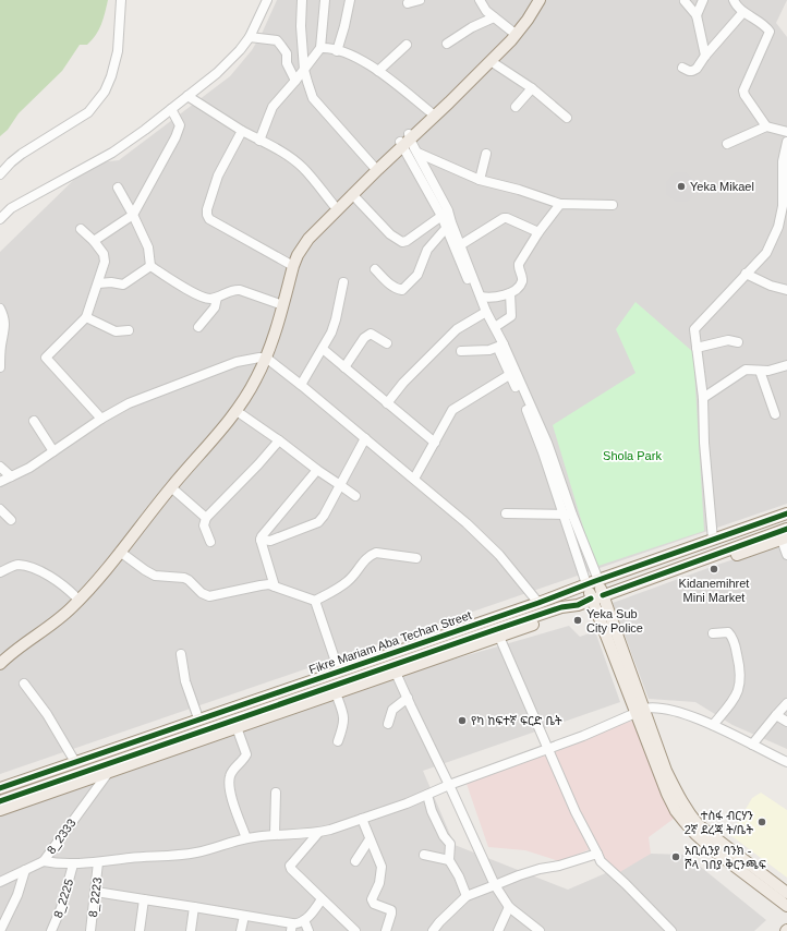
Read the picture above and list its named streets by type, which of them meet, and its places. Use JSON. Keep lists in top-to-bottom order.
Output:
{
  "streets": {
    "main road": ["Fikre Mariam Aba Techan Street"],
    "street": ["8_2333", "8_2223", "8_2225"]
  },
  "parks": ["Shola Park"],
  "places": [
    "Yeka Mikael",
    "Kidanemihret Mini Market",
    "Yeka Sub City Police",
    "የካ ከፍተኛ ፍርድ ቤት",
    "ተስፋ ብርሃን 2ኛ ደረጃ ት/ቤት",
    "አቢሲንያ ባንክ - ሾላ ገበያ ቅርንጫፍ"
  ]
}
